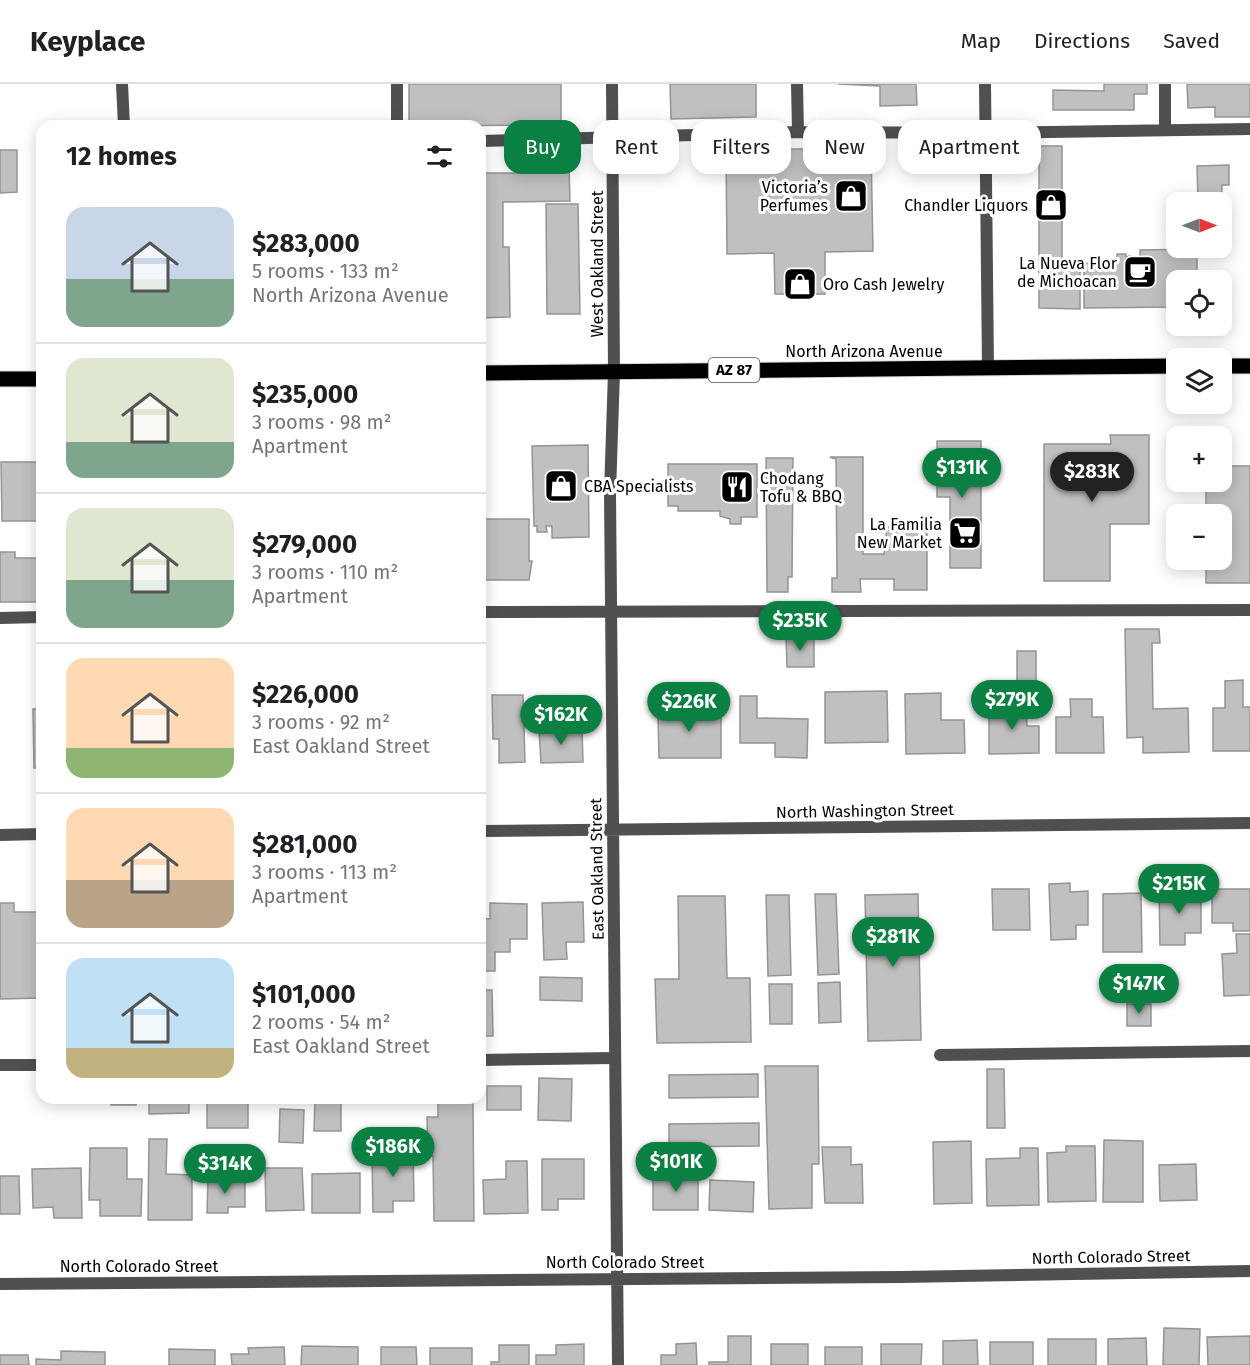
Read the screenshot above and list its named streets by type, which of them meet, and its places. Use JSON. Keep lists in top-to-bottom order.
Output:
{
  "streets": {
    "main road": ["North Arizona Avenue", "AZ 87"],
    "street": [
      "West Oakland Street",
      "North Washington Street",
      "East Oakland Street",
      "North Colorado Street"
    ]
  },
  "crossings": [
    ["West Oakland Street", "North Arizona Avenue"],
    ["West Oakland Street", "East Oakland Street"],
    ["North Arizona Avenue", "East Oakland Street"],
    ["North Washington Street", "East Oakland Street"],
    ["East Oakland Street", "North Colorado Street"]
  ],
  "places": {
    "shop": [
      "Victoria’s Perfumes",
      "Chandler Liquors",
      "Oro Cash Jewelry",
      "CBA Specialists"
    ],
    "cafe": ["La Nueva Flor de Michoacan"],
    "restaurant": ["Chodang Tofu & BBQ"],
    "supermarket": ["La Familia New Market"]
  },
  "north": "right",
  "page": {
    "header": "Keyplace",
    "nav": ["Map", "Directions", "Saved"],
    "chip": [
      "Buy",
      "Rent",
      "Filters",
      "New",
      "Apartment"
    ],
    "heading": "12 homes",
    "map_buttons": ["+", "−"],
    "list": [
      {
        "name": "$283,000",
        "note": "5 rooms · 133 m² · North Arizona Avenue"
      },
      {
        "name": "$235,000",
        "note": "3 rooms · 98 m² · Apartment"
      },
      {
        "name": "$279,000",
        "note": "3 rooms · 110 m² · Apartment"
      },
      {
        "name": "$226,000",
        "note": "3 rooms · 92 m² · East Oakland Street"
      },
      {
        "name": "$281,000",
        "note": "3 rooms · 113 m² · Apartment"
      },
      {
        "name": "$101,000",
        "note": "2 rooms · 54 m² · East Oakland Street"
      }
    ],
    "price": [
      "$131K",
      "$283K",
      "$235K",
      "$279K",
      "$226K",
      "$162K",
      "$215K",
      "$281K",
      "$147K",
      "$186K",
      "$101K",
      "$314K"
    ]
  }
}
